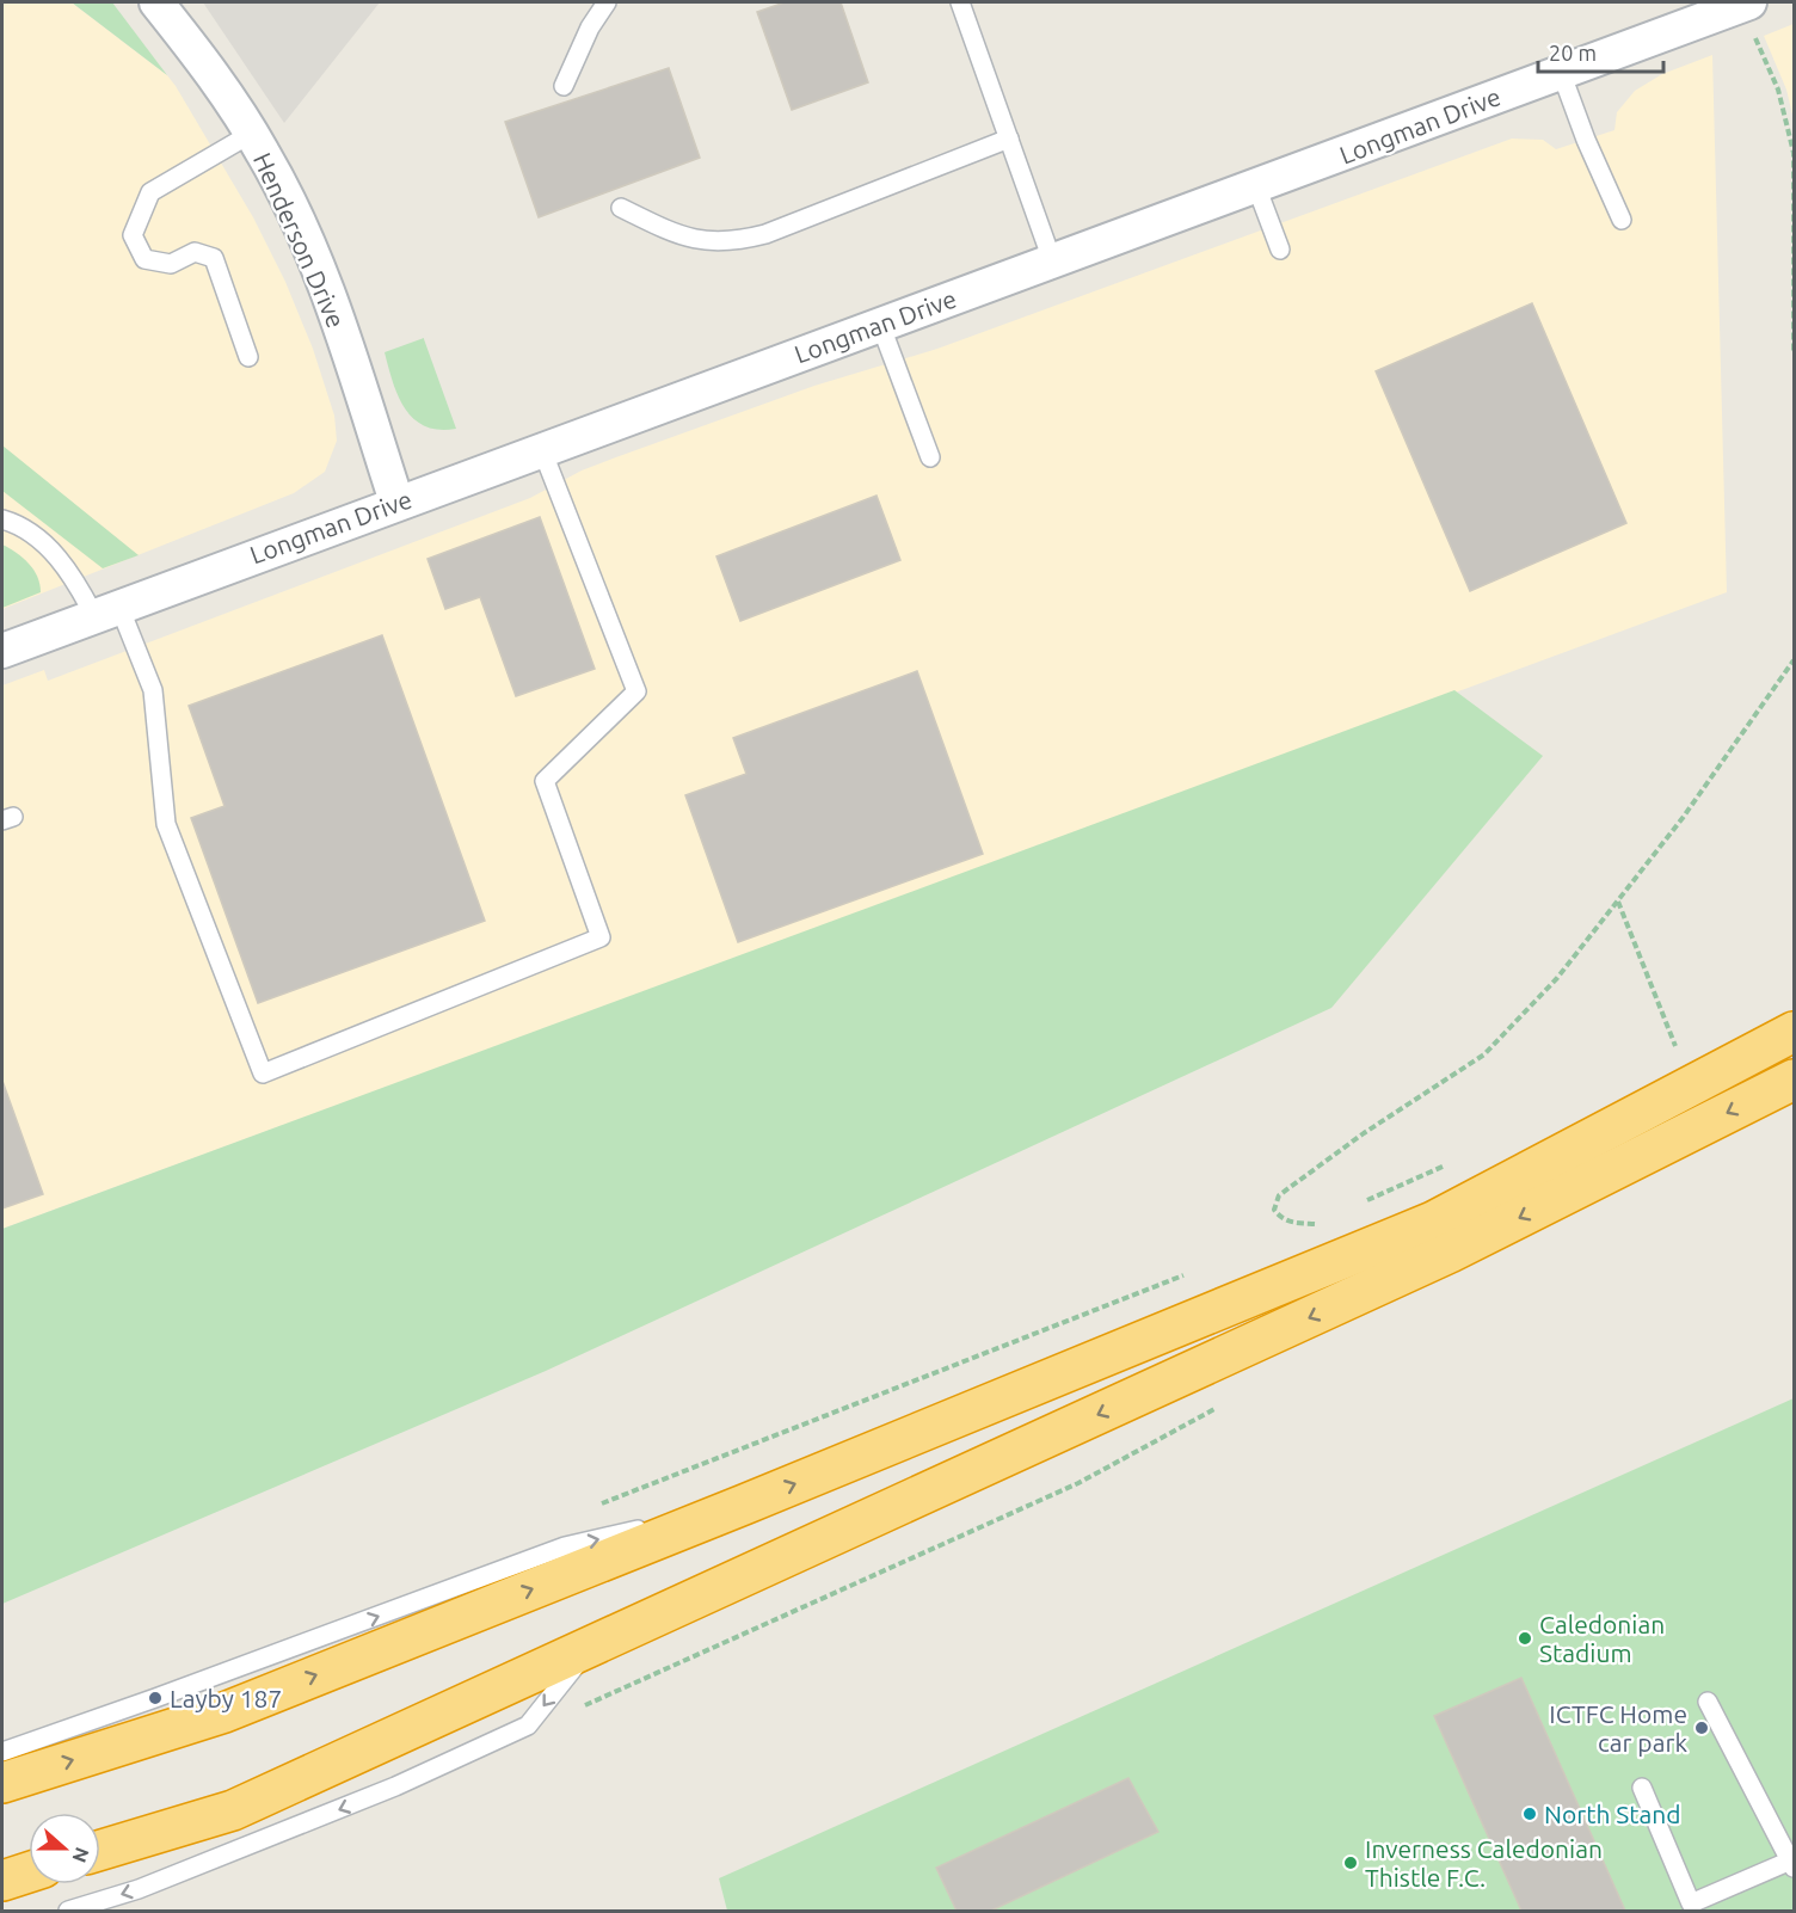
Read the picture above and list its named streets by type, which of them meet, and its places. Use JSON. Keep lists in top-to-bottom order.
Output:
{
  "streets": {
    "street": ["Longman Drive", "Henderson Drive"]
  },
  "crossings": [
    ["Longman Drive", "Henderson Drive"]
  ],
  "places": [
    "Caledonian Stadium",
    "Layby 187",
    "ICTFC Home car park",
    "North Stand",
    "Inverness Caledonian Thistle F.C."
  ],
  "scale_bar": "20 m",
  "north": "right"
}
